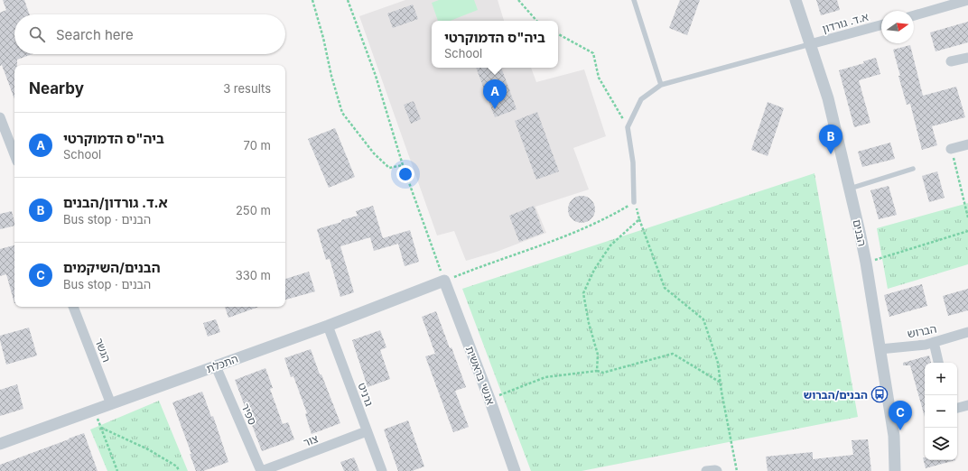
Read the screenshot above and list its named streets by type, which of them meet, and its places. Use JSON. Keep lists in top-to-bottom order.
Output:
{
  "streets": {
    "street": [
      "א.ד. גורדון",
      "הבנים",
      "הברוש",
      "הגשר",
      "התכלת",
      "אנשי בראשית",
      "גרניט",
      "ספיר",
      "צור"
    ]
  },
  "crossings": [
    ["א.ד. גורדון", "הבנים"],
    ["הבנים", "הברוש"],
    ["הגשר", "התכלת"],
    ["התכלת", "אנשי בראשית"],
    ["התכלת", "גרניט"],
    ["התכלת", "ספיר"],
    ["גרניט", "צור"],
    ["ספיר", "צור"]
  ],
  "places": {
    "bus stop": ["הבנים/הברוש"]
  },
  "north": "right",
  "page": {
    "search": "Search here",
    "popup": ["ביה\"ס הדמוקרטי", "School"],
    "heading": ["Nearby", "3 results"],
    "pins": ["A", "B", "C"],
    "list": [
      {
        "mark": "A",
        "name": "ביה\"ס הדמוקרטי",
        "note": "School",
        "value": "70 m"
      },
      {
        "mark": "B",
        "name": "א.ד. גורדון/הבנים",
        "note": "Bus stop · הבנים",
        "value": "250 m"
      },
      {
        "mark": "C",
        "name": "הבנים/השיקמים",
        "note": "Bus stop · הבנים",
        "value": "330 m"
      }
    ],
    "map_buttons": ["+", "−"]
  }
}
